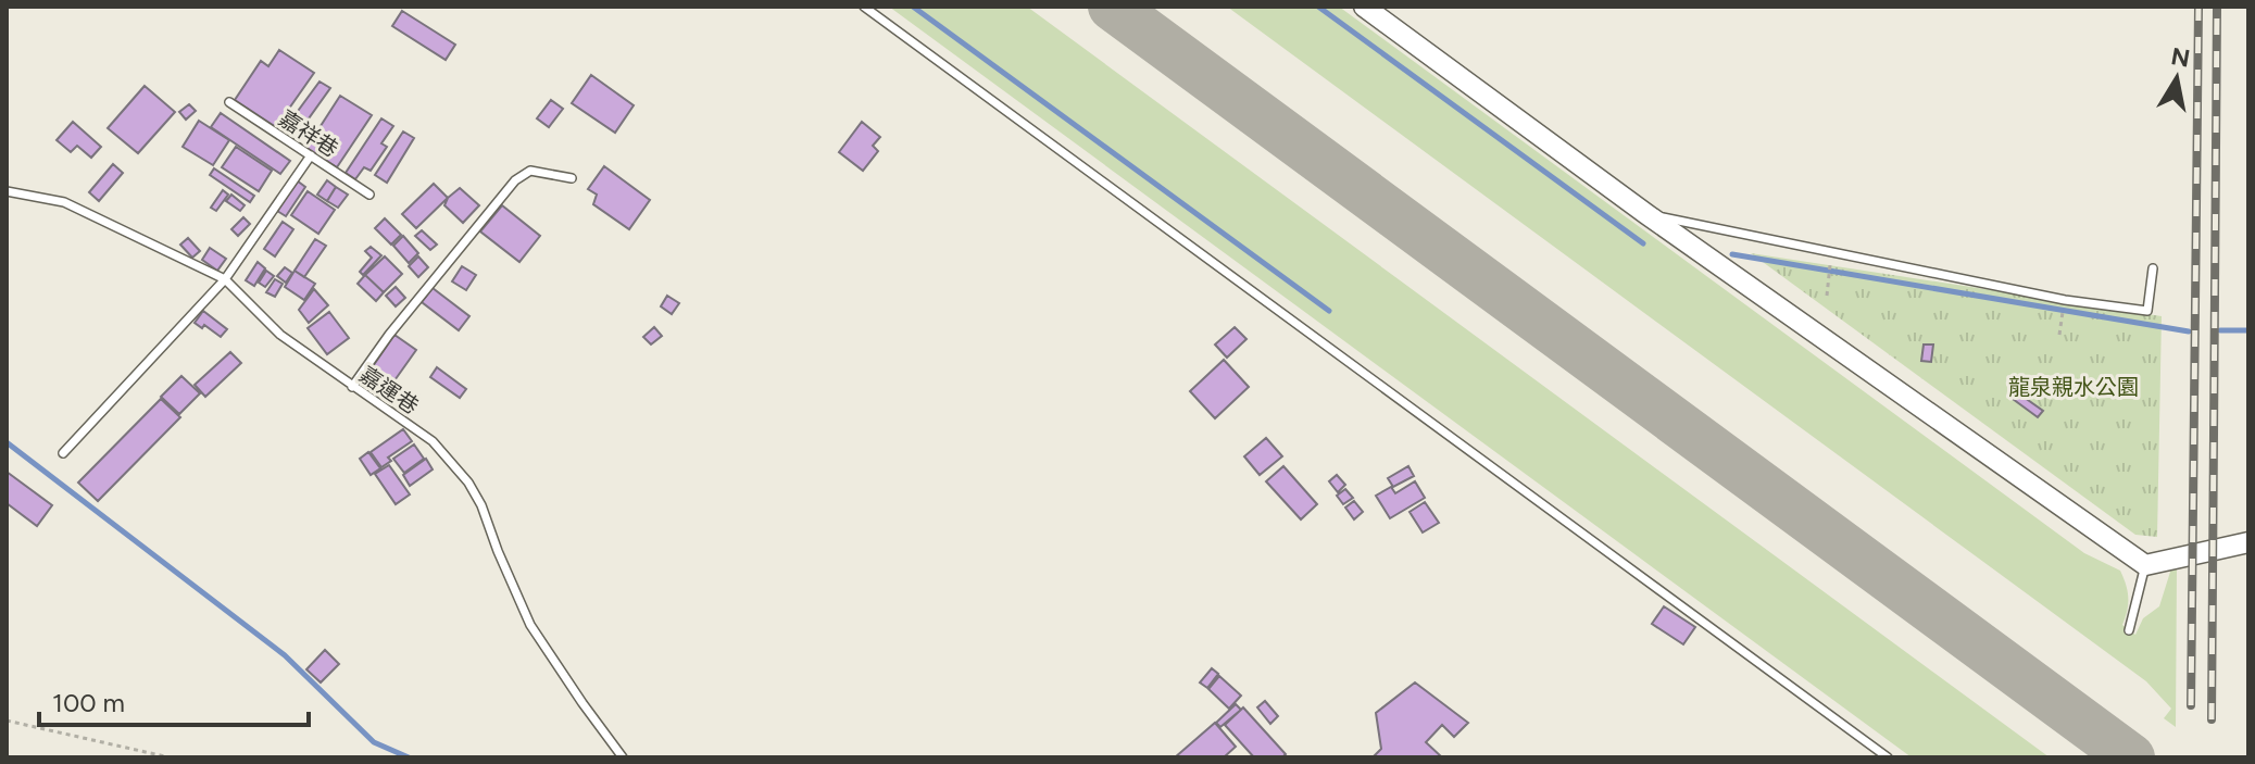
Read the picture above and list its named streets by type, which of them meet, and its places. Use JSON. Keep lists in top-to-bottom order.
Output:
{
  "streets": {
    "lane": ["嘉祥巷", "嘉運巷"]
  },
  "parks": ["龍泉親水公園"],
  "scale_bar": "100 m",
  "north": "top"
}
